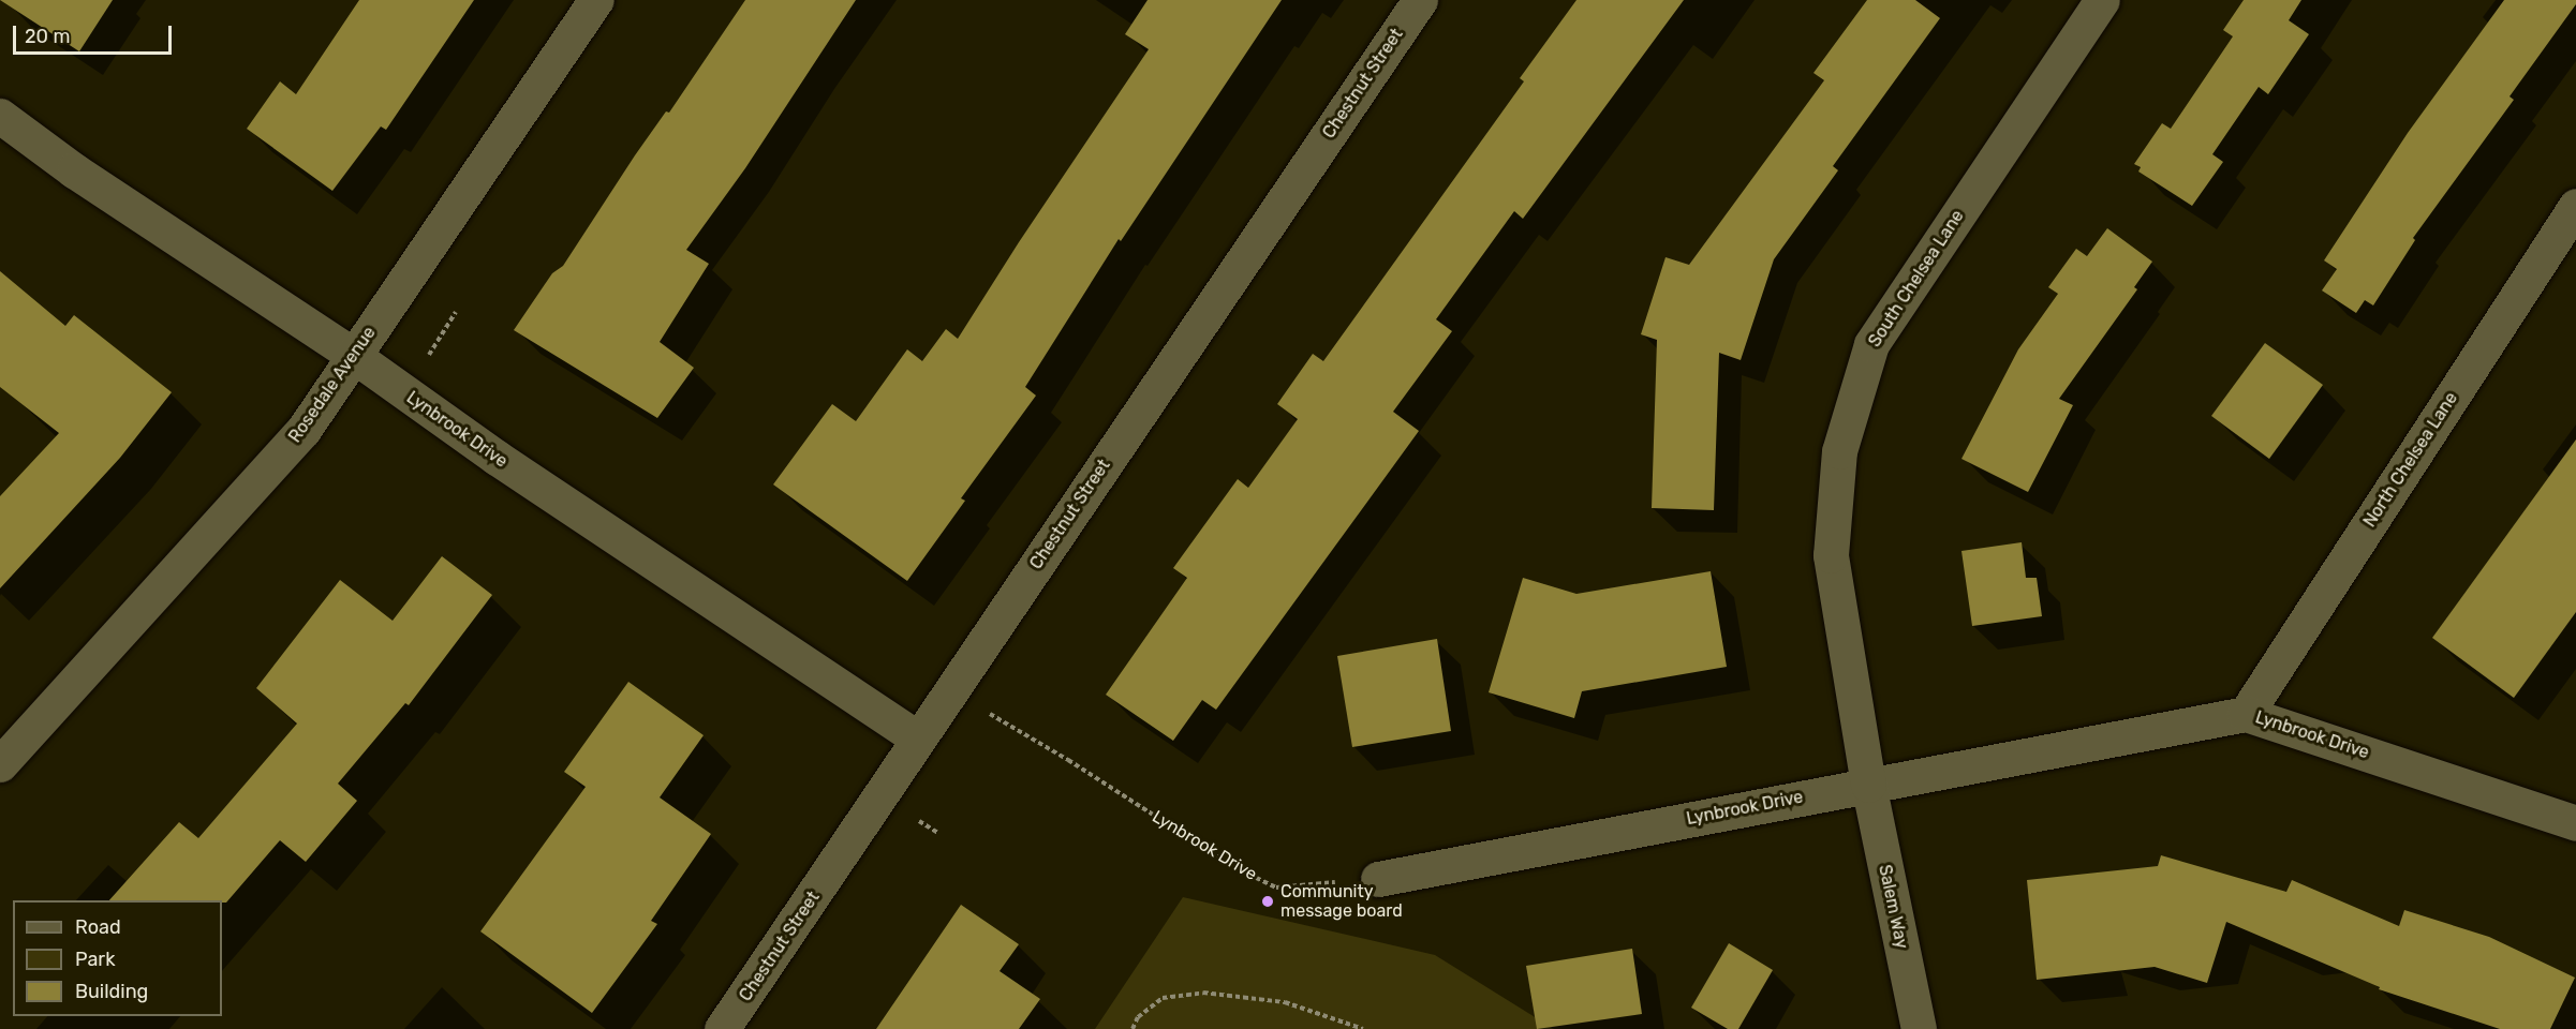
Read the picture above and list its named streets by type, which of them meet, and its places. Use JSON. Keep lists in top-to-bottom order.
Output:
{
  "streets": {
    "street": [
      "Chestnut Street",
      "South Chelsea Lane",
      "Rosedale Avenue",
      "Lynbrook Drive",
      "North Chelsea Lane",
      "Salem Way"
    ]
  },
  "crossings": [
    ["Chestnut Street", "Lynbrook Drive"],
    ["South Chelsea Lane", "Lynbrook Drive"],
    ["South Chelsea Lane", "Salem Way"],
    ["Rosedale Avenue", "Lynbrook Drive"],
    ["Lynbrook Drive", "North Chelsea Lane"],
    ["Lynbrook Drive", "Salem Way"]
  ],
  "places": ["Community message board"],
  "legend": ["Road", "Park", "Building"],
  "scale_bar": "20 m"
}
